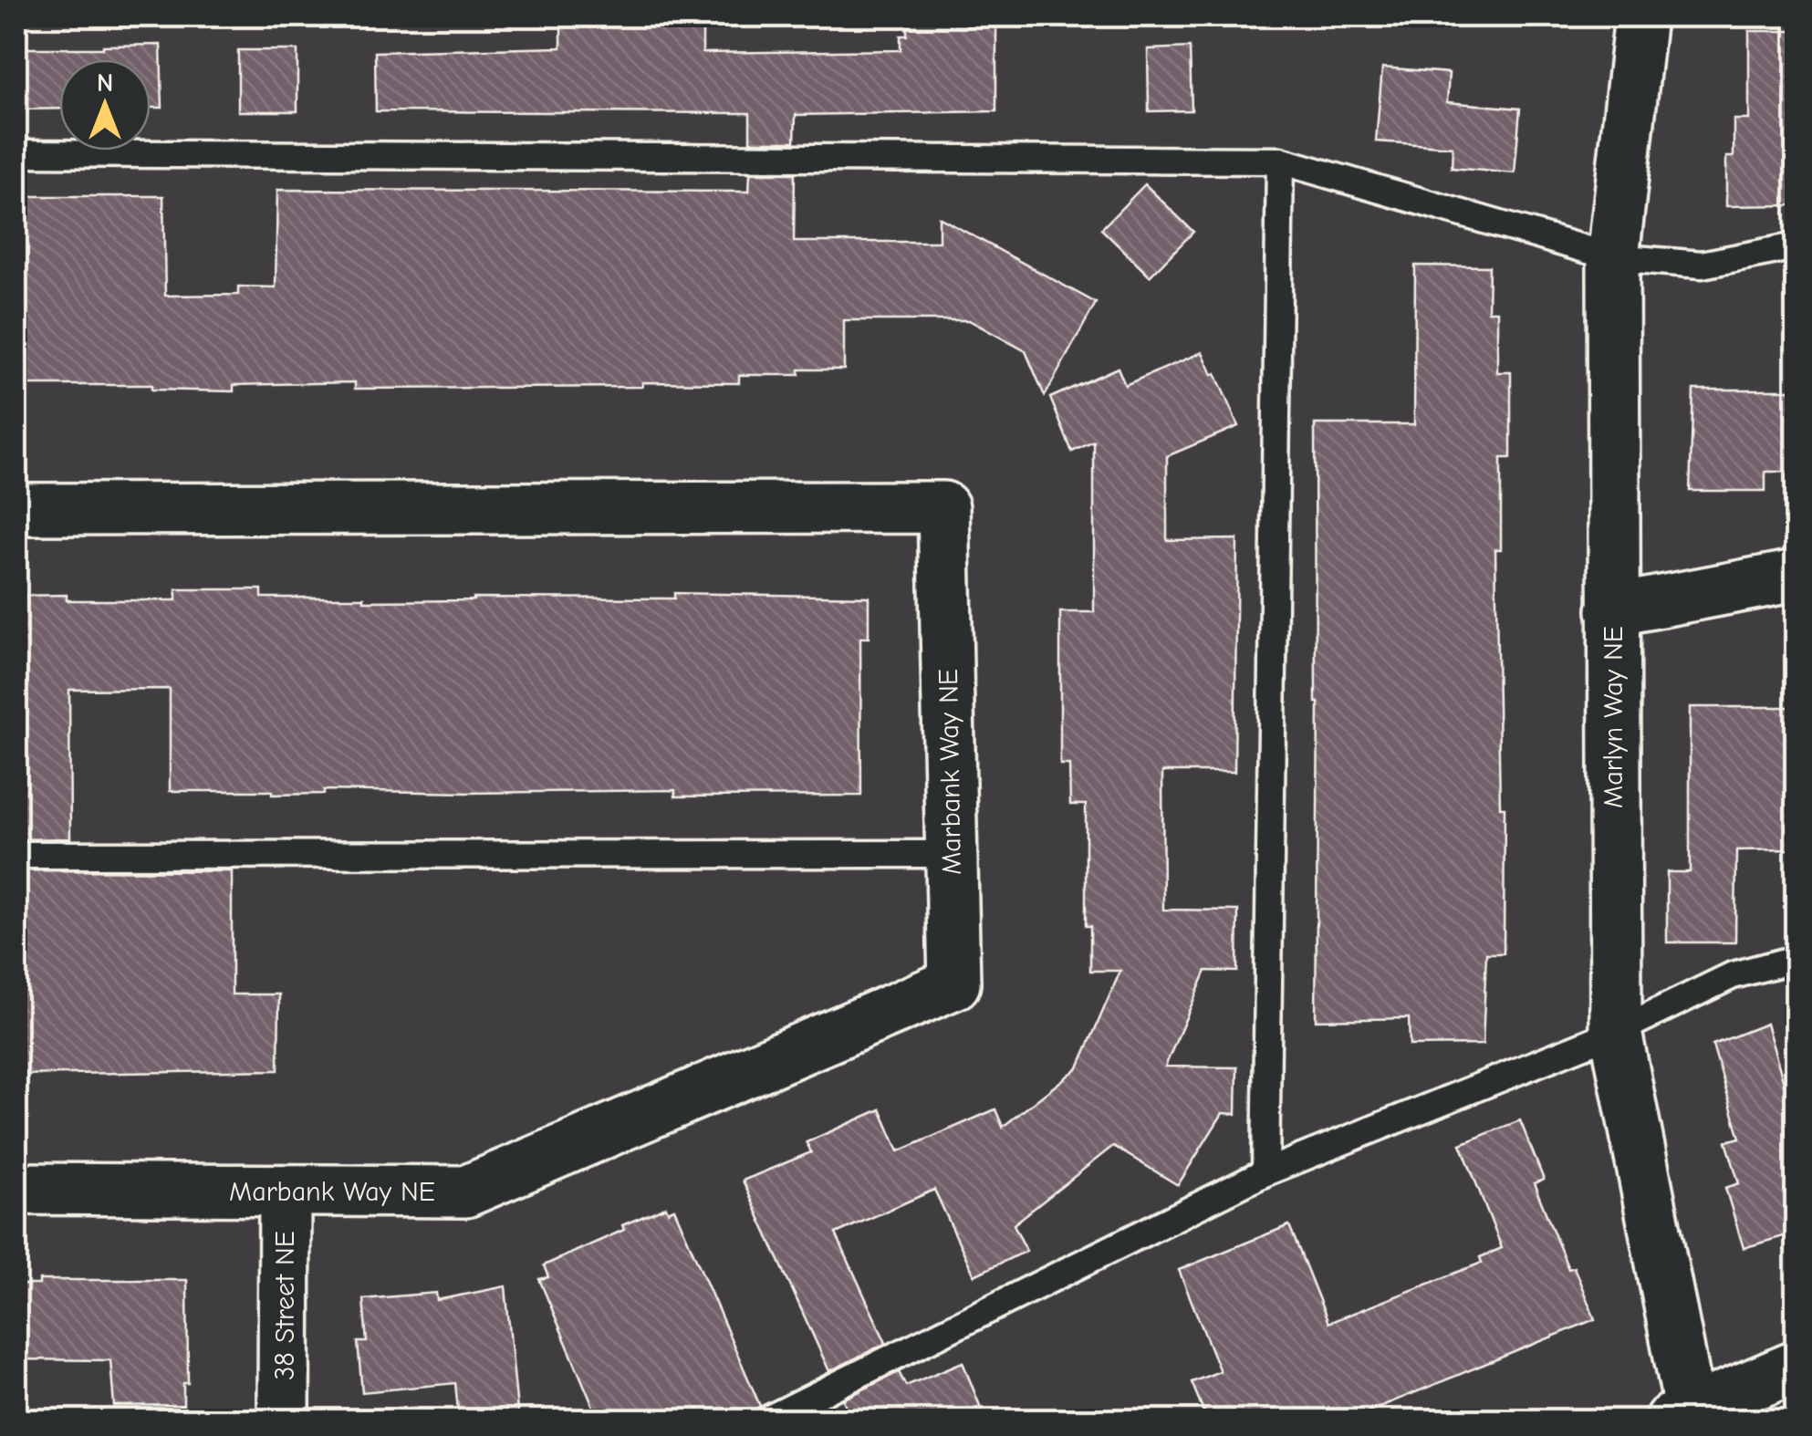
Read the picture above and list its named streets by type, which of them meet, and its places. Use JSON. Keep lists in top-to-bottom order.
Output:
{
  "streets": {
    "street": ["Marlyn Way NE", "Marbank Way NE", "38 Street NE"]
  },
  "crossings": [
    ["Marbank Way NE", "38 Street NE"]
  ],
  "north": "top"
}
